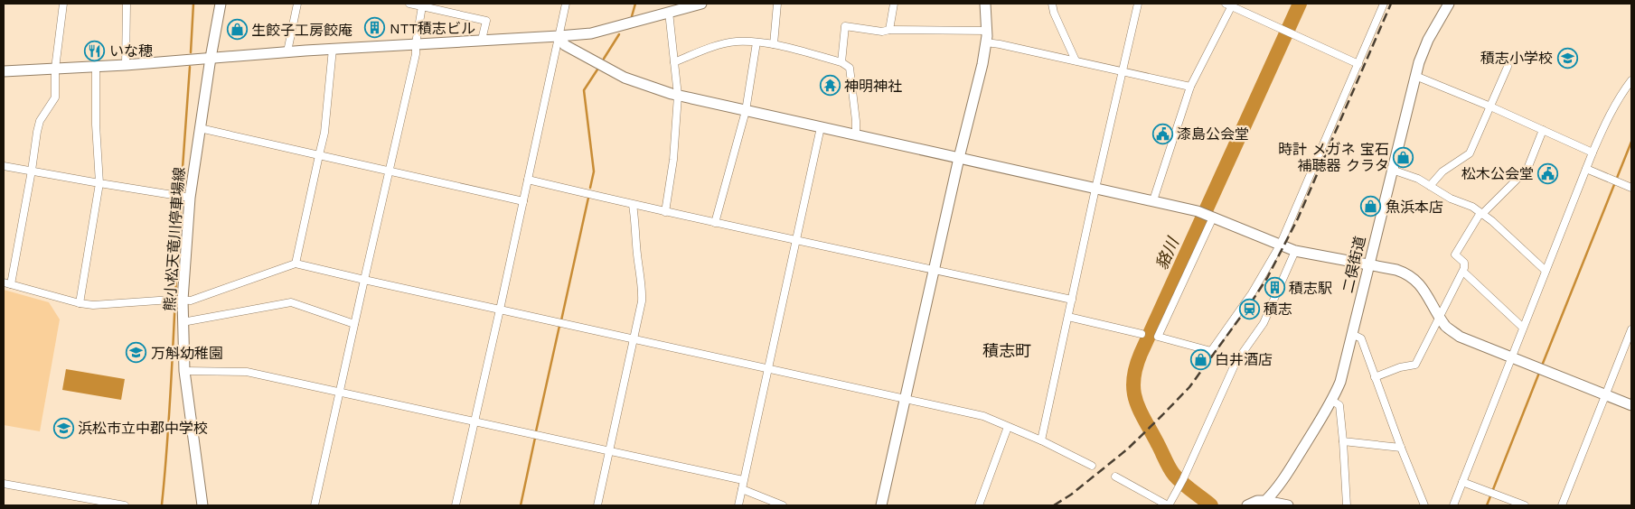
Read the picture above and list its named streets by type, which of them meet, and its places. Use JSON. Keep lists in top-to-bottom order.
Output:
{
  "streets": {
    "street": ["熊小松天竜川停車場線", "二俣街道"]
  },
  "districts": ["積志町"],
  "water": ["貉川"],
  "places": {
    "building": ["NTT積志ビル", "積志駅"],
    "shop": [
      "生餃子工房餃庵",
      "時計 メガネ 宝石 補聴器 クラタ",
      "魚浜本店",
      "白井酒店"
    ],
    "restaurant": ["いな穂"],
    "school or university": ["積志小学校", "万斛幼稚園", "浜松市立中郡中学校"],
    "temple": ["神明神社"],
    "public building": ["漆島公会堂", "松木公会堂"],
    "station": ["積志"]
  }
}
